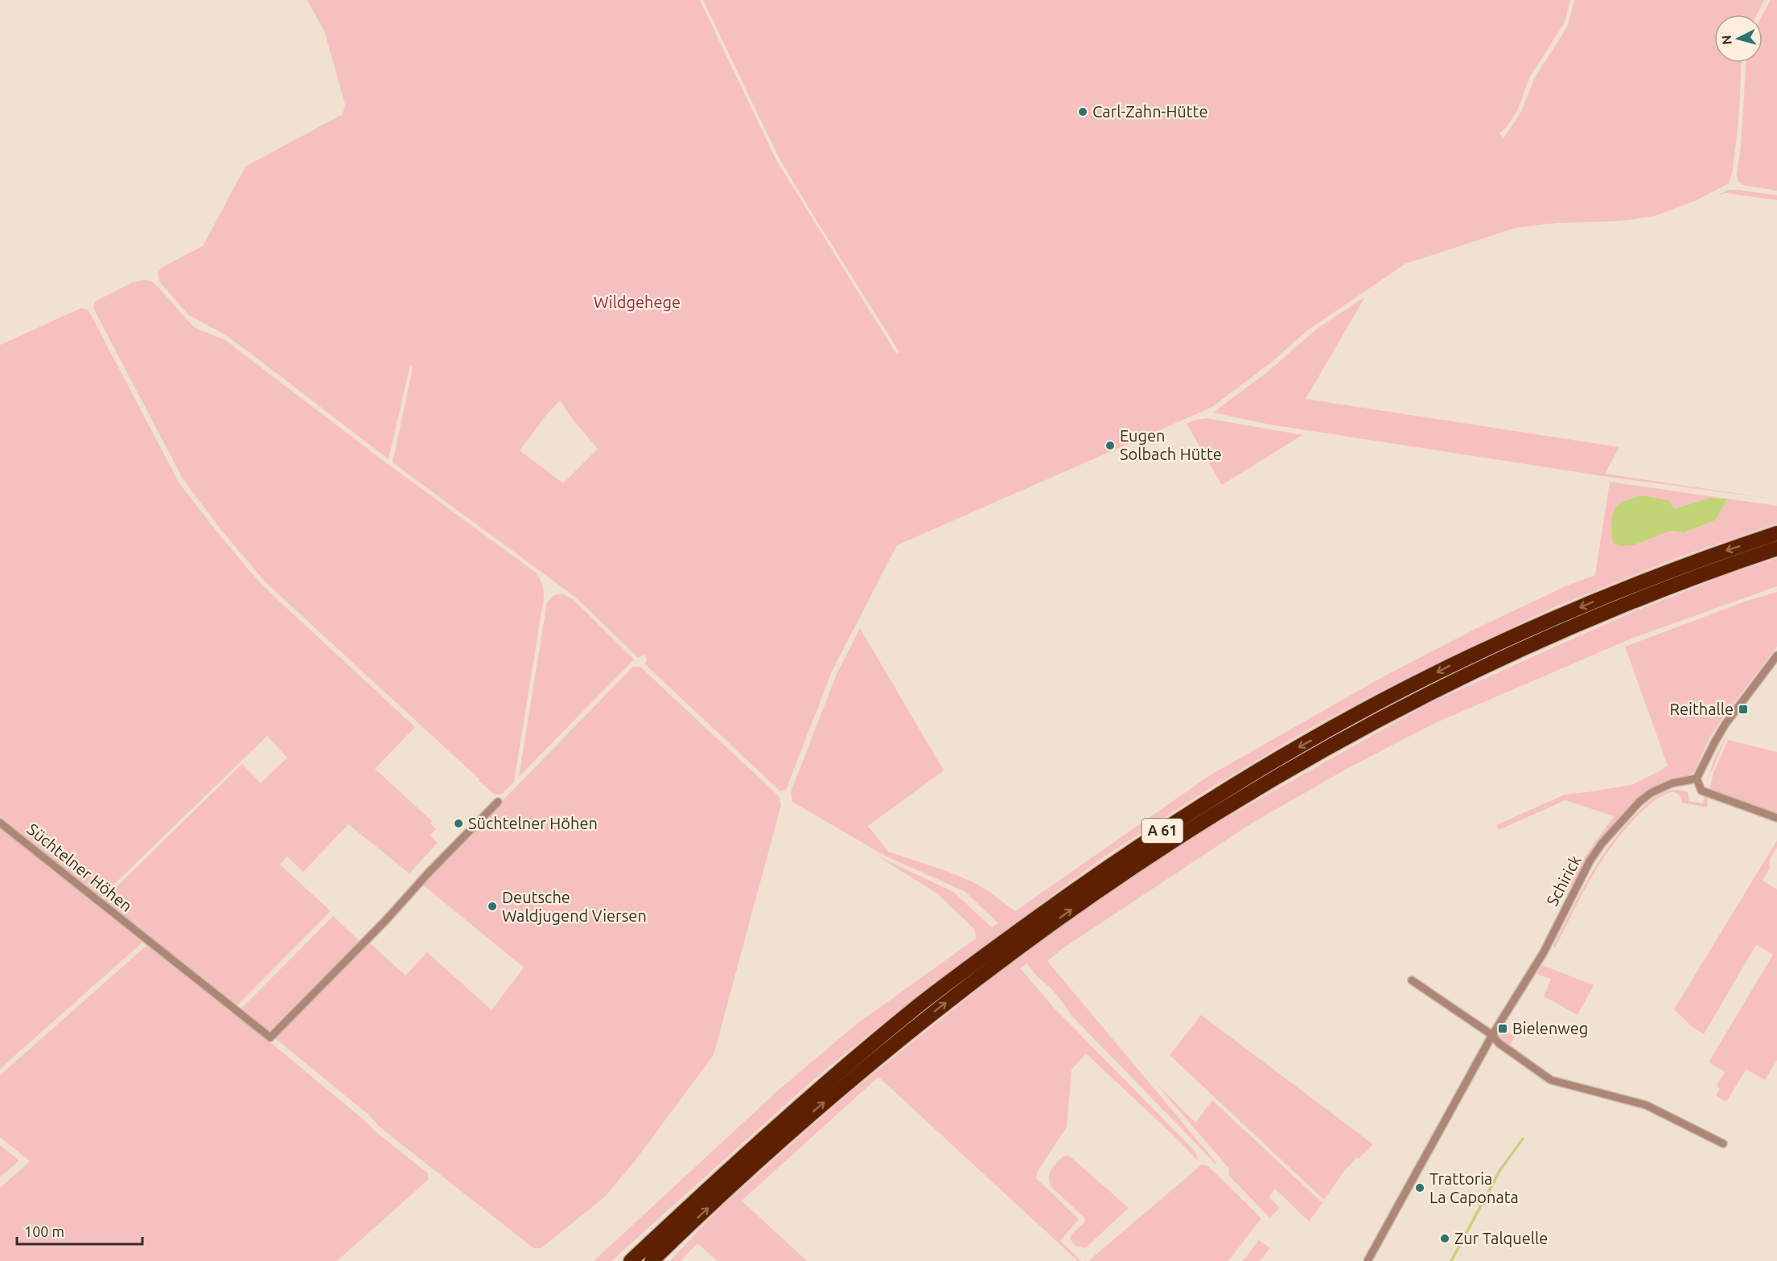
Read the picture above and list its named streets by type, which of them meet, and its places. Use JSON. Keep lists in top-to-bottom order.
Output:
{
  "streets": {
    "highway": ["A 61"],
    "street": ["Süchtelner Höhen", "Schirick"]
  },
  "parks": ["Wildgehege"],
  "places": {
    "other": [
      "Carl-Zahn-Hütte",
      "Eugen Solbach Hütte",
      "Süchtelner Höhen",
      "Deutsche Waldjugend Viersen",
      "Trattoria La Caponata",
      "Zur Talquelle"
    ],
    "transit": ["Reithalle", "Bielenweg"]
  },
  "scale_bar": "100 m",
  "north": "left"
}
